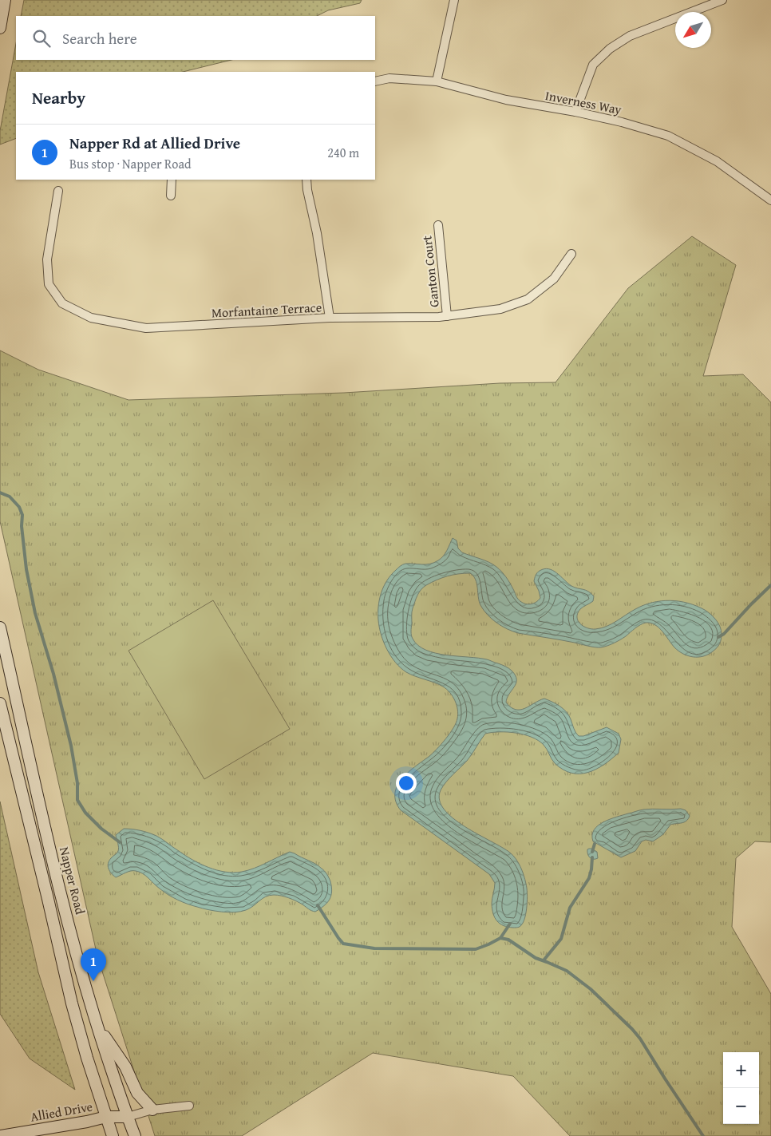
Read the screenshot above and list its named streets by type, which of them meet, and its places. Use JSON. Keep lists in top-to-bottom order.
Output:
{
  "streets": {
    "main road": ["Napper Road", "Allied Drive"],
    "street": ["Inverness Way", "Ganton Court", "Morfantaine Terrace"]
  },
  "crossings": [
    ["Ganton Court", "Morfantaine Terrace"],
    ["Napper Road", "Allied Drive"]
  ],
  "north": "bottom left",
  "page": {
    "search": "Search here",
    "heading": "Nearby",
    "list": [
      {
        "mark": "1",
        "name": "Napper Rd at Allied Drive",
        "note": "Bus stop · Napper Road",
        "value": "240 m"
      }
    ],
    "pins": "1",
    "map_buttons": ["+", "−"]
  }
}
